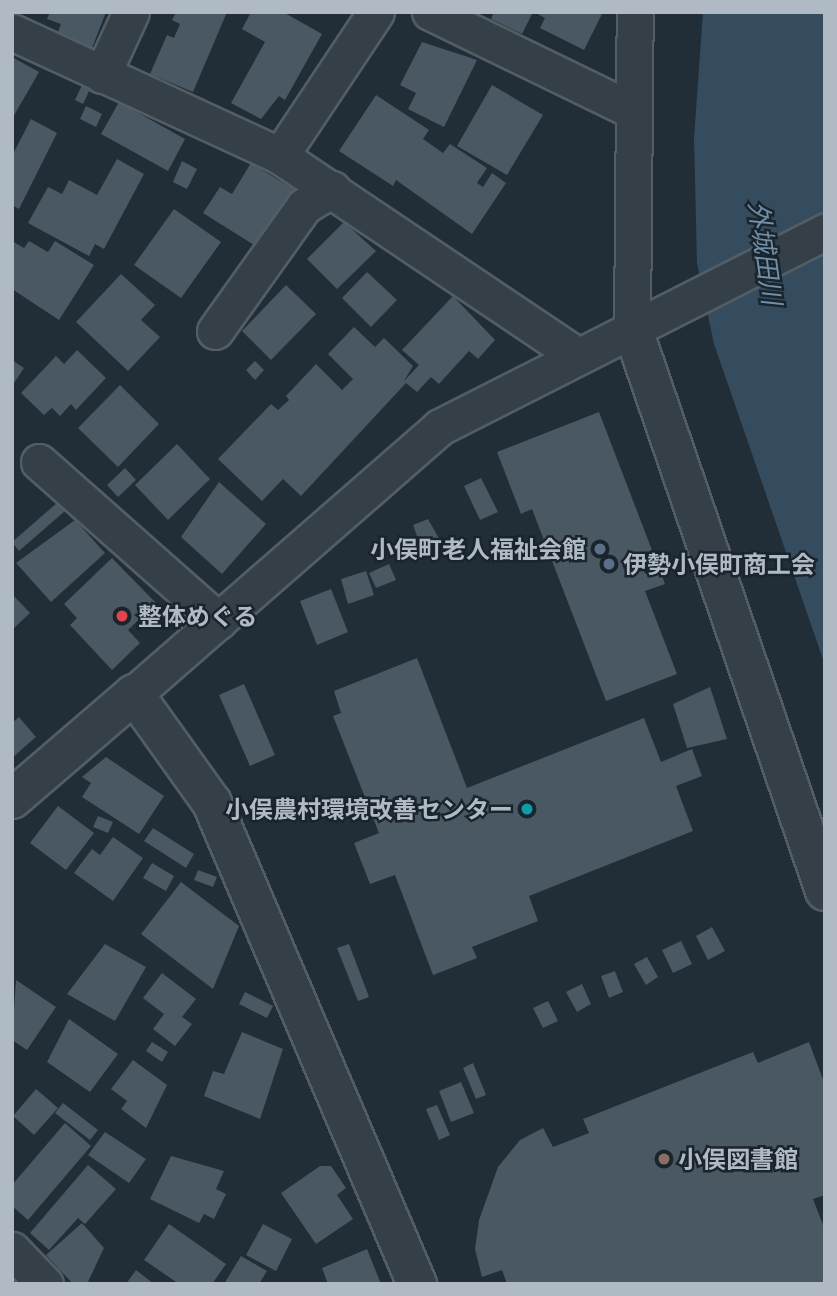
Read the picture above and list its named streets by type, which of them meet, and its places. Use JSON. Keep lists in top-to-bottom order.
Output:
{
  "water": ["外城田川"],
  "places": [
    "小俣町老人福祉会館",
    "伊勢小俣町商工会",
    "整体めぐる",
    "小俣農村環境改善センター",
    "小俣図書館"
  ]
}
